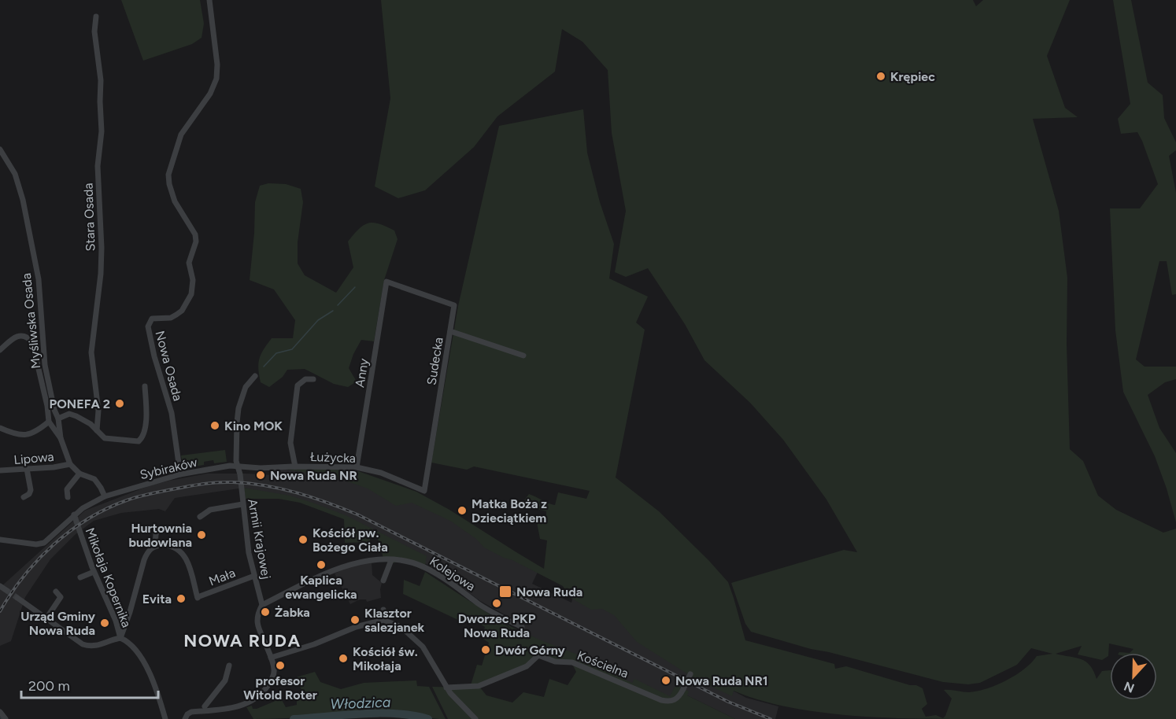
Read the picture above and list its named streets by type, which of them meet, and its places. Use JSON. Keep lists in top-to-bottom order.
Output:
{
  "streets": {
    "street": [
      "Stara Osada",
      "Myśliwska Osada",
      "Sudecka",
      "Nowa Osada",
      "Anny",
      "Łużycka",
      "Lipowa",
      "Sybiraków",
      "Armii Krajowej",
      "Kolejowa",
      "Mała",
      "Mikołaja Kopernika",
      "Kościelna"
    ]
  },
  "crossings": [
    ["Sudecka", "Anny"],
    ["Sudecka", "Łużycka"],
    ["Nowa Osada", "Sybiraków"],
    ["Anny", "Łużycka"],
    ["Łużycka", "Sybiraków"],
    ["Łużycka", "Armii Krajowej"],
    ["Sybiraków", "Armii Krajowej"],
    ["Sybiraków", "Mikołaja Kopernika"],
    ["Armii Krajowej", "Kolejowa"],
    ["Armii Krajowej", "Mała"]
  ],
  "districts": ["NOWA RUDA"],
  "water": ["Włodzica"],
  "places": {
    "other": [
      "Krępiec",
      "PONEFA 2",
      "Kino MOK",
      "Nowa Ruda NR",
      "Matka Boża z Dzieciątkiem",
      "Hurtownia budowlana",
      "Kościół pw. Bożego Ciała",
      "Kaplica ewangelicka",
      "Evita",
      "Dworzec PKP Nowa Ruda",
      "Żabka",
      "Klasztor salezjanek",
      "Urząd Gminy Nowa Ruda",
      "Dwór Górny",
      "Kościół św. Mikołaja",
      "profesor Witold Roter",
      "Nowa Ruda NR1"
    ],
    "transit": ["Nowa Ruda"]
  },
  "scale_bar": "200 m",
  "north": "bottom"
}
